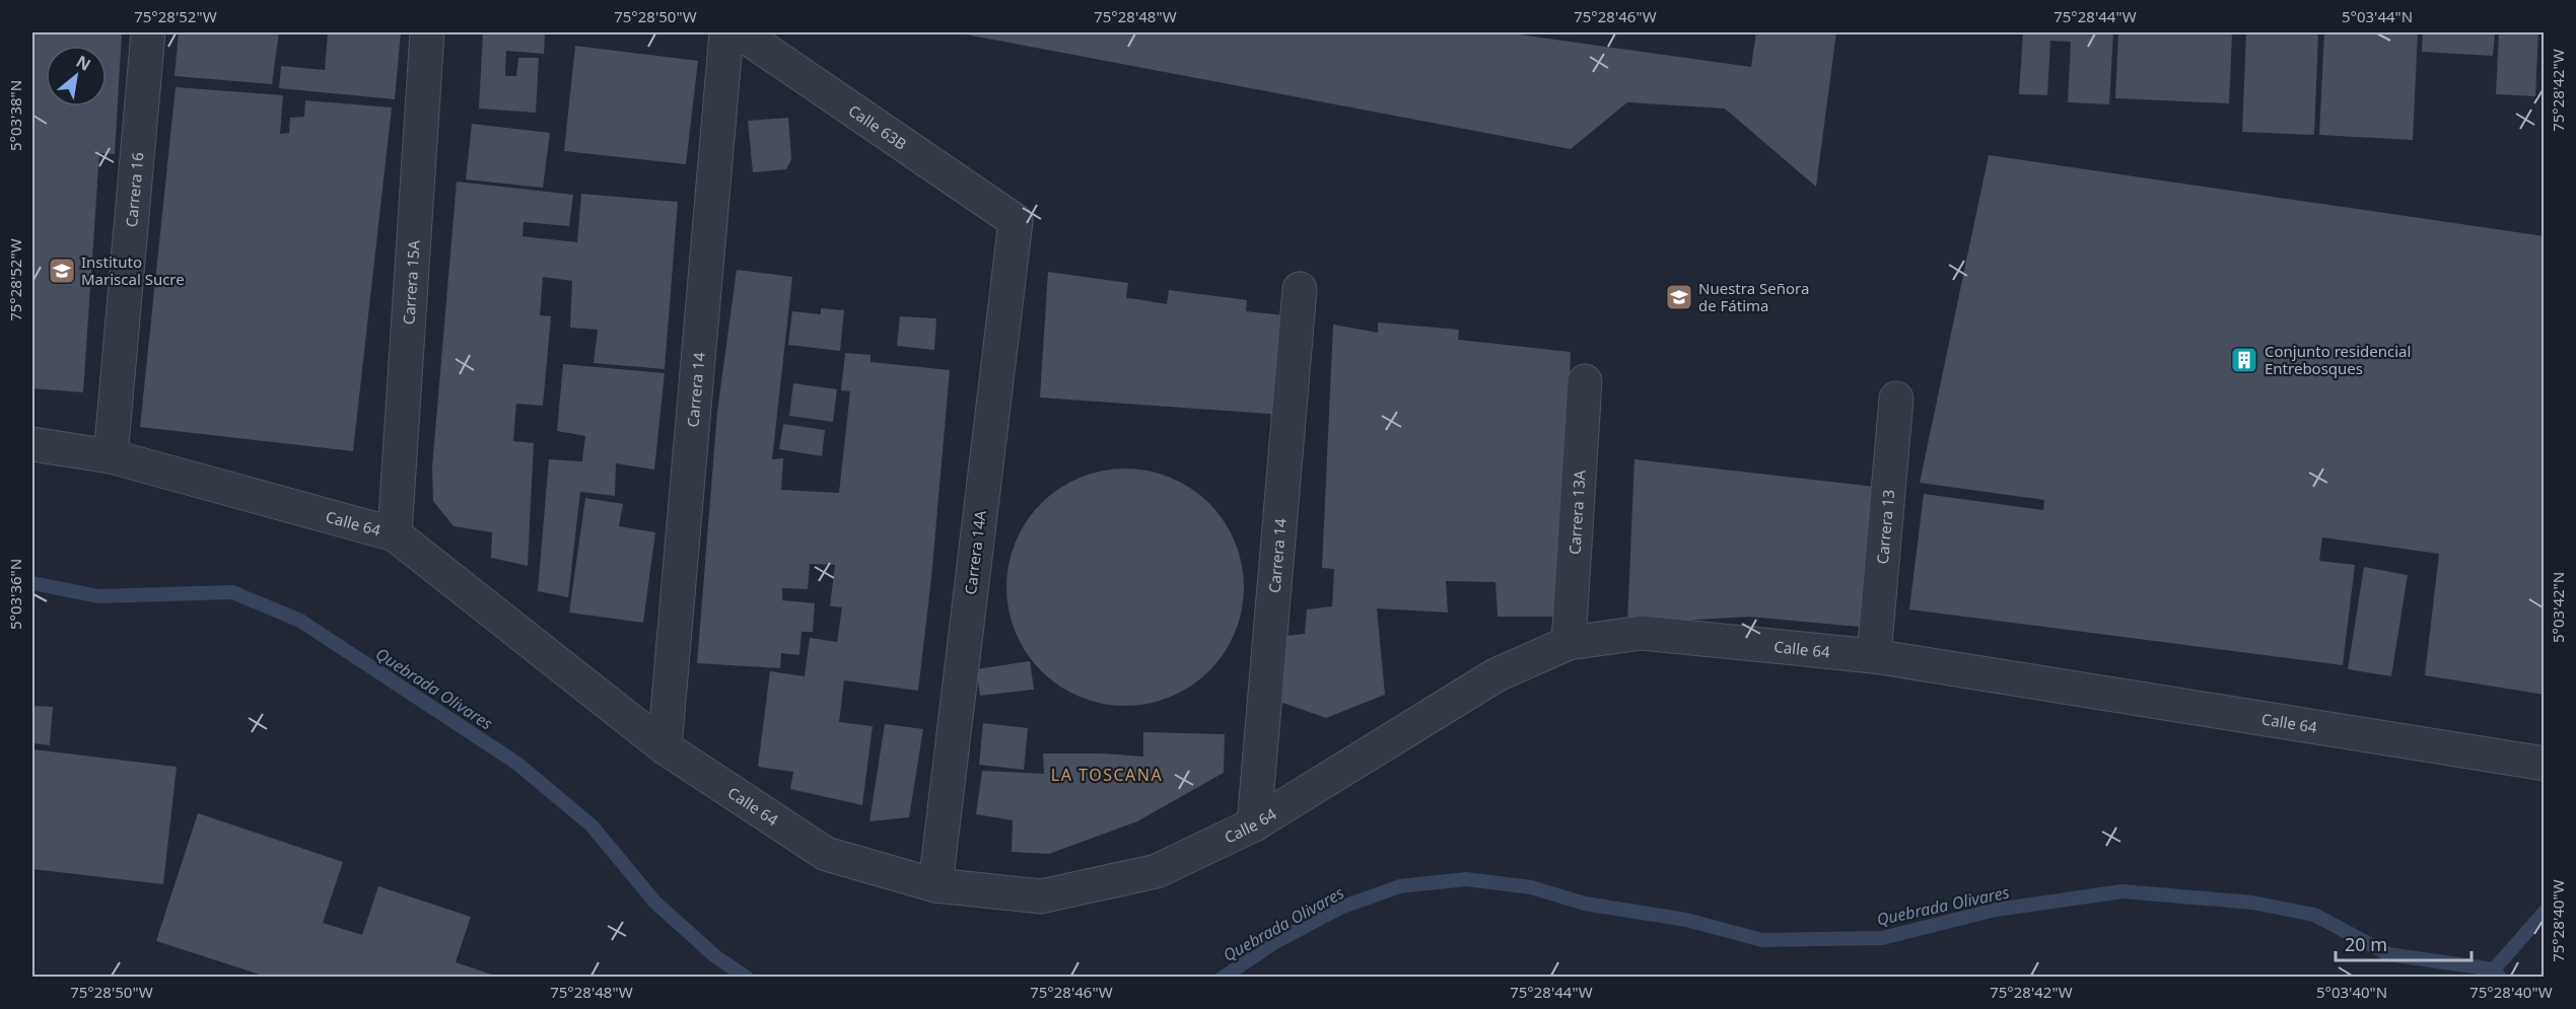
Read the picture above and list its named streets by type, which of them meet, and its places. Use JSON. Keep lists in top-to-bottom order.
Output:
{
  "streets": {
    "street": [
      "Calle 63B",
      "Carrera 16",
      "Carrera 15A",
      "Carrera 14",
      "Carrera 13A",
      "Calle 64",
      "Carrera 13",
      "Carrera 14A"
    ]
  },
  "crossings": [
    ["Calle 63B", "Carrera 14A"],
    ["Carrera 16", "Calle 64"],
    ["Carrera 15A", "Calle 64"],
    ["Carrera 14", "Calle 64"],
    ["Carrera 13A", "Calle 64"],
    ["Calle 64", "Carrera 13"],
    ["Calle 64", "Carrera 14A"]
  ],
  "districts": ["LA TOSCANA"],
  "water": ["Quebrada Olivares"],
  "places": {
    "school or university": ["Instituto Mariscal Sucre", "Nuestra Señora de Fátima"],
    "building": ["Conjunto residencial Entrebosques"]
  },
  "scale_bar": "20 m",
  "north": "top right",
  "coordinates": [
    "75°28'52\"W",
    "75°28'50\"W",
    "75°28'48\"W",
    "75°28'46\"W",
    "75°28'44\"W",
    "5°03'44\"N",
    "75°28'42\"W",
    "5°03'38\"N",
    "5°03'36\"N",
    "5°03'42\"N",
    "75°28'40\"W",
    "5°03'40\"N"
  ]
}
